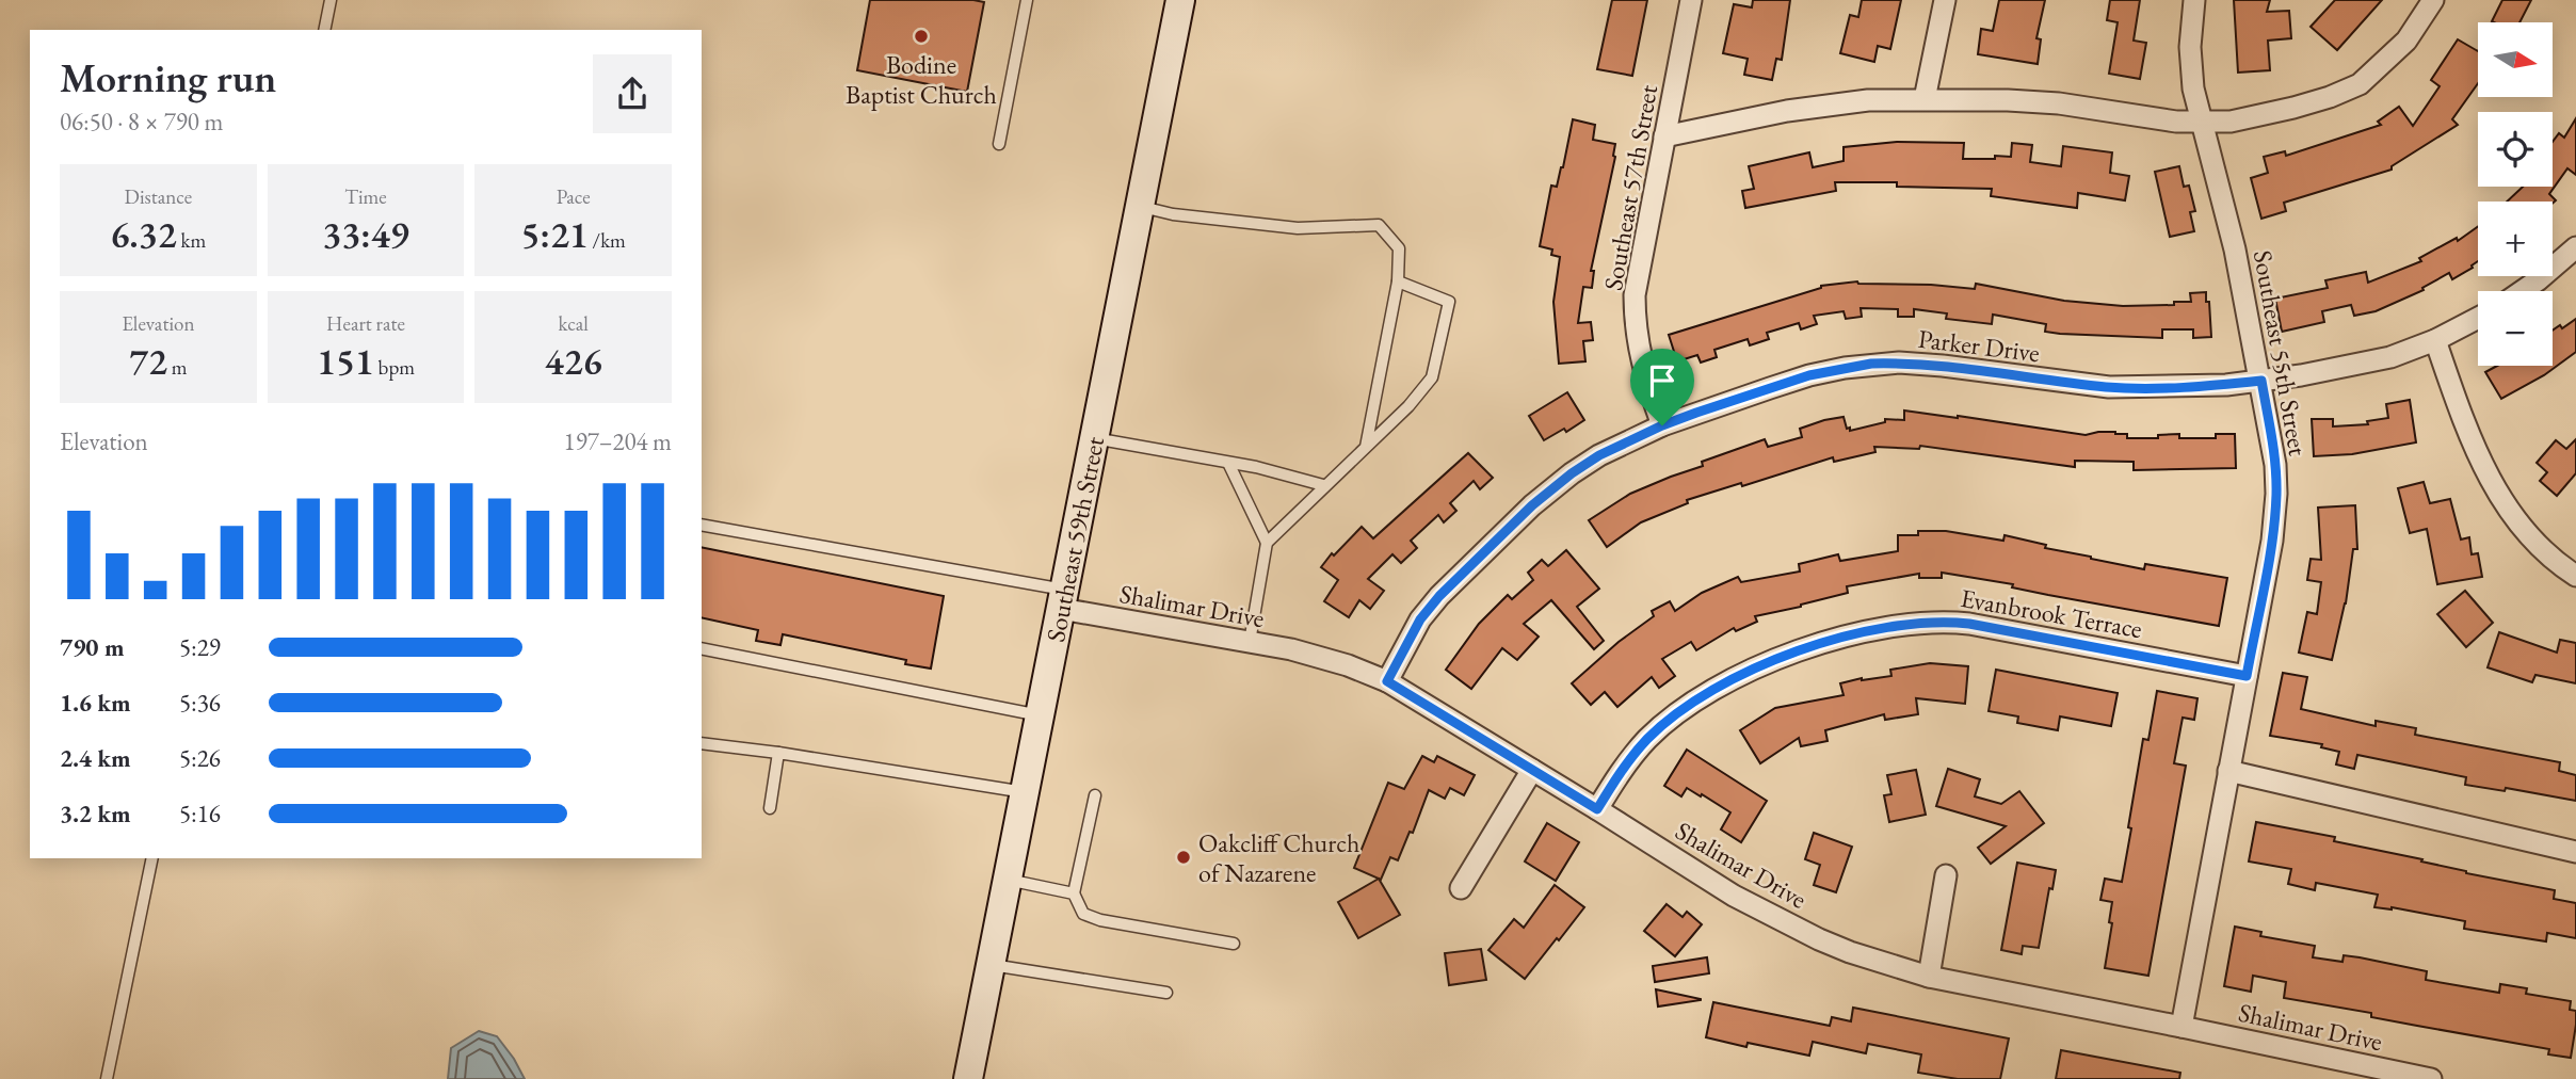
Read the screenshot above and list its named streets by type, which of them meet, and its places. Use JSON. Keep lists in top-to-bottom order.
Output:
{
  "streets": {
    "main road": ["Southeast 59th Street"],
    "street": [
      "Southeast 57th Street",
      "Parker Drive",
      "Southeast 55th Street",
      "Shalimar Drive",
      "Evanbrook Terrace"
    ]
  },
  "crossings": [
    ["Southeast 57th Street", "Parker Drive"],
    ["Parker Drive", "Southeast 55th Street"],
    ["Parker Drive", "Shalimar Drive"],
    ["Southeast 55th Street", "Shalimar Drive"],
    ["Southeast 55th Street", "Evanbrook Terrace"],
    ["Southeast 59th Street", "Shalimar Drive"],
    ["Shalimar Drive", "Evanbrook Terrace"]
  ],
  "places": ["Bodine Baptist Church", "Oakcliff Church of Nazarene"],
  "north": "right",
  "page": {
    "map_buttons": ["+", "−"],
    "heading": ["Morning run", "06:50 · 8 × 790 m"],
    "stats": [
      ["Distance", "6.32 km"],
      ["Time", "33:49"],
      ["Pace", "5:21 /km"],
      ["Elevation", "72 m"],
      ["Heart rate", "151 bpm"],
      ["kcal", "426"]
    ],
    "chart": ["Elevation", "197–204 m"],
    "list": [
      {
        "name": "790 m",
        "note": "5:29"
      },
      {
        "name": "1.6 km",
        "note": "5:36"
      },
      {
        "name": "2.4 km",
        "note": "5:26"
      },
      {
        "name": "3.2 km",
        "note": "5:16"
      }
    ]
  }
}
